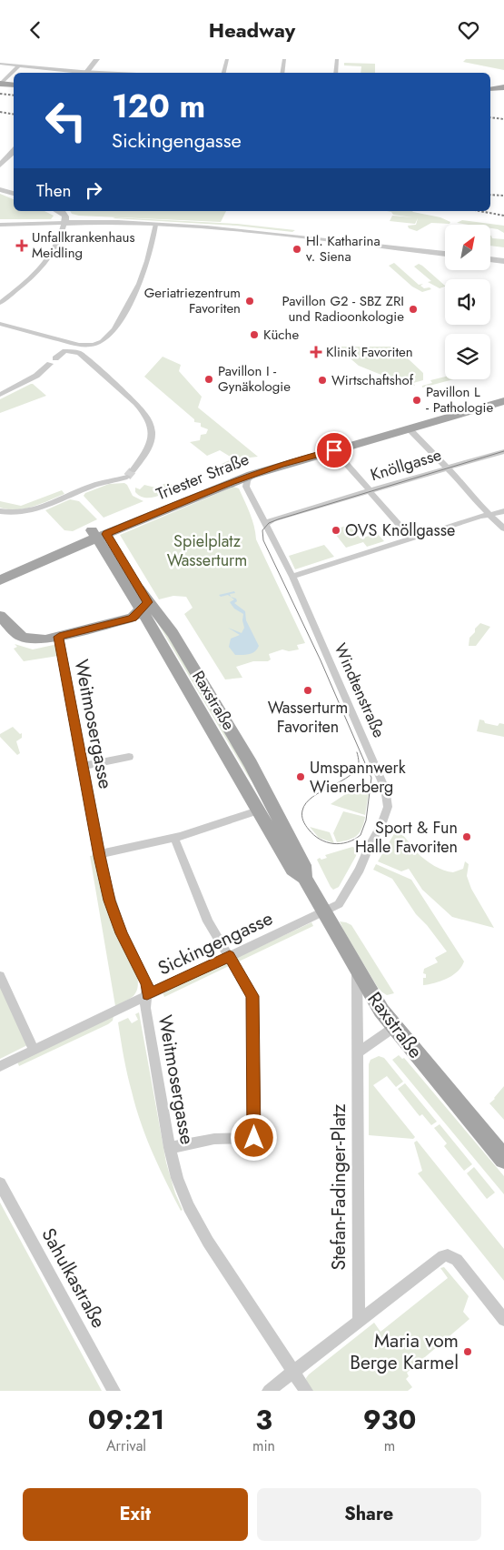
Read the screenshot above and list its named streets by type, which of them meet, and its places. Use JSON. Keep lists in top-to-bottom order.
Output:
{
  "streets": {
    "main road": ["Triester Straße", "Raxstraße"],
    "street": [
      "Knöllgasse",
      "Windtenstraße",
      "Weitmosergasse",
      "Sickingengasse",
      "Stefan-Fadinger-Platz",
      "Sahulkastraße"
    ]
  },
  "crossings": [
    ["Knöllgasse", "Windtenstraße"],
    ["Triester Straße", "Windtenstraße"],
    ["Triester Straße", "Raxstraße"],
    ["Windtenstraße", "Raxstraße"],
    ["Windtenstraße", "Sickingengasse"],
    ["Raxstraße", "Sickingengasse"],
    ["Raxstraße", "Stefan-Fadinger-Platz"],
    ["Weitmosergasse", "Sickingengasse"]
  ],
  "parks": ["Spielplatz Wasserturm"],
  "places": {
    "health": ["Unfallkrankenhaus Meidling", "Klinik Favoriten"],
    "other": [
      "Hl. Katharina v. Siena",
      "Geriatriezentrum Favoriten",
      "Pavillon G2 - SBZ ZRI und Radioonkologie",
      "Küche",
      "Pavillon I - Gynäkologie",
      "Wirtschaftshof",
      "Pavillon L - Pathologie",
      "OVS Knöllgasse",
      "Wasserturm Favoriten",
      "Umspannwerk Wienerberg",
      "Sport & Fun Halle Favoriten",
      "Maria vom Berge Karmel"
    ]
  },
  "north": "top right",
  "page": {
    "header": "Headway",
    "turn": ["120 m", "Sickingengasse"],
    "then": "Then",
    "eta": [
      "09:21",
      "Arrival",
      "3",
      "min",
      "930",
      "m"
    ],
    "buttons": ["Exit", "Share"]
  }
}
